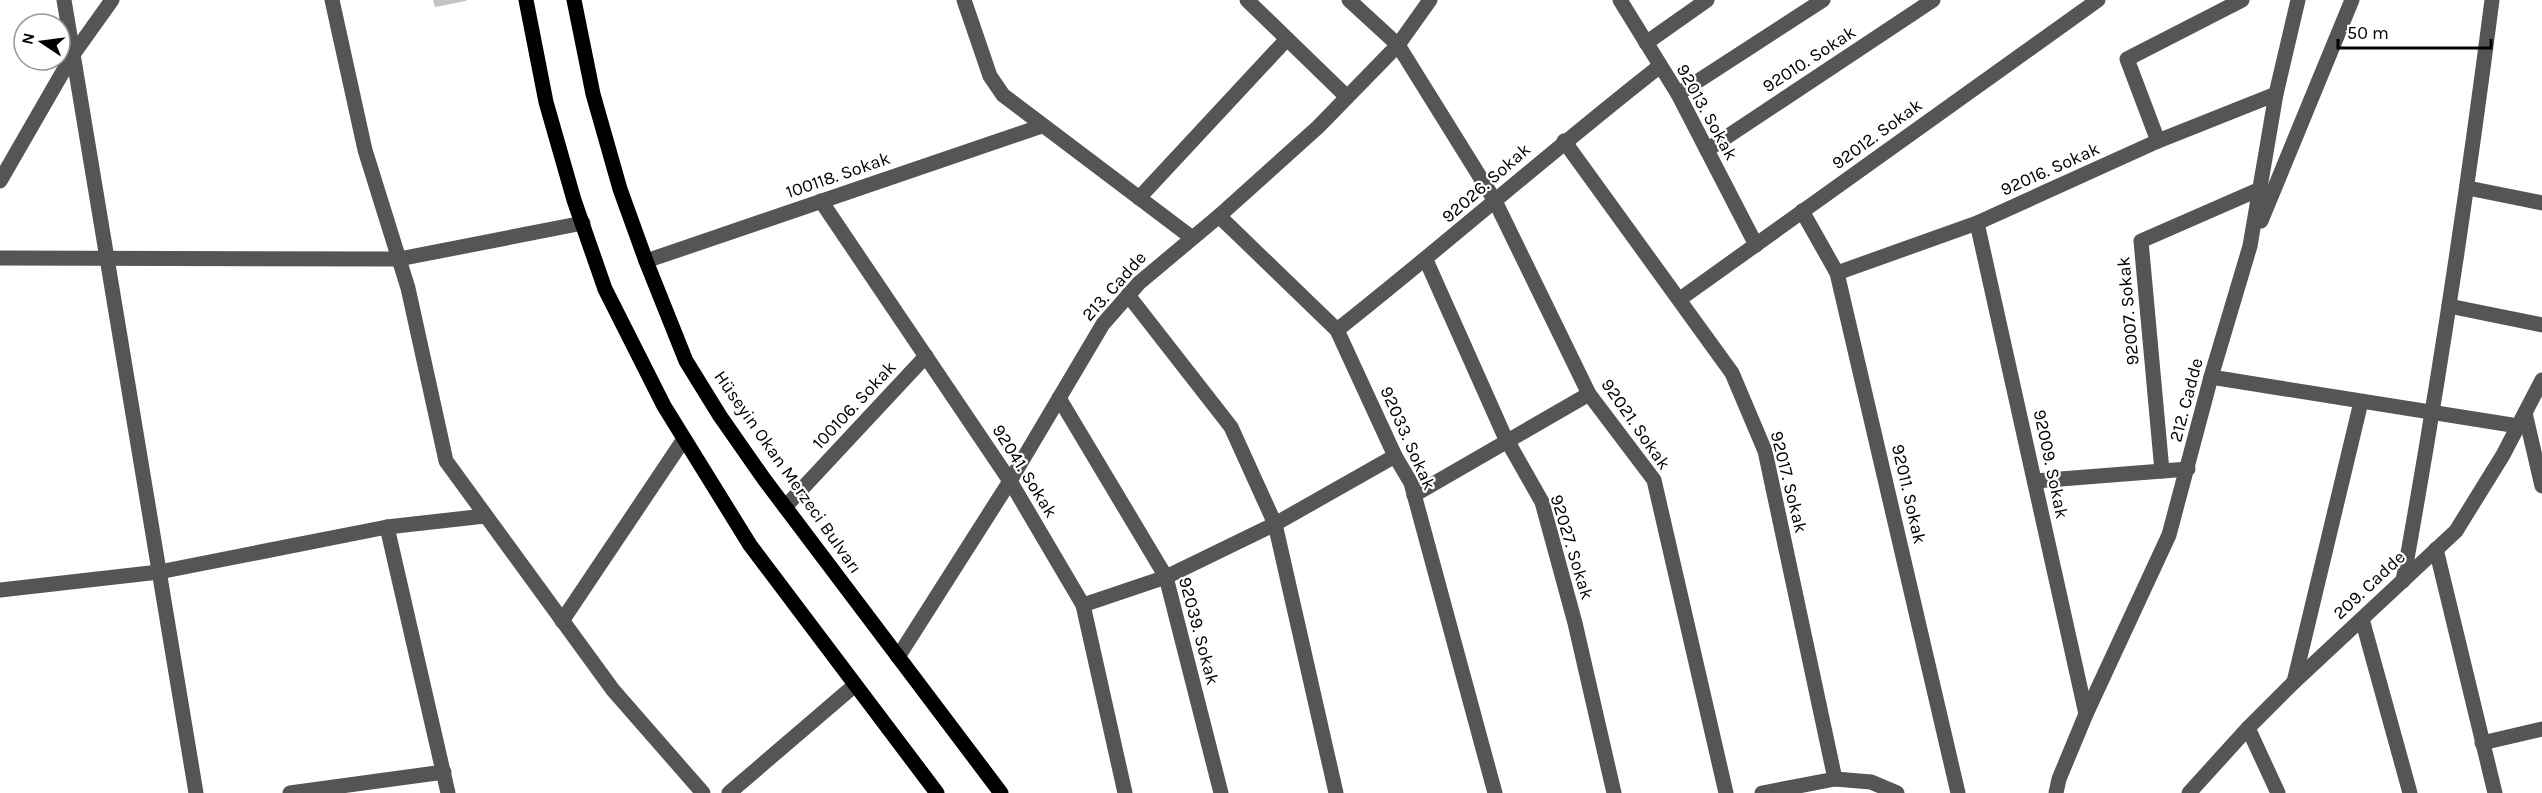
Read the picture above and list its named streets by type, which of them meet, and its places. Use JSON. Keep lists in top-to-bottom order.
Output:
{
  "streets": {
    "main road": ["Hüseyin Okan Merzeci Bulvarı"],
    "street": [
      "92010. Sokak",
      "92013. Sokak",
      "92012. Sokak",
      "92016. Sokak",
      "100118. Sokak",
      "92026. Sokak",
      "213. Cadde",
      "92007. Sokak",
      "212. Cadde",
      "100106. Sokak",
      "92021. Sokak",
      "92033. Sokak",
      "92009. Sokak",
      "92041. Sokak",
      "92017. Sokak",
      "92011. Sokak",
      "92027. Sokak",
      "209. Cadde",
      "92039. Sokak"
    ]
  },
  "crossings": [
    ["92010. Sokak", "92013. Sokak"],
    ["92013. Sokak", "92012. Sokak"],
    ["92013. Sokak", "92026. Sokak"],
    ["92012. Sokak", "92017. Sokak"],
    ["92012. Sokak", "92011. Sokak"],
    ["92016. Sokak", "212. Cadde"],
    ["92016. Sokak", "92009. Sokak"],
    ["92016. Sokak", "92011. Sokak"],
    ["100118. Sokak", "92041. Sokak"],
    ["100118. Sokak", "Hüseyin Okan Merzeci Bulvarı"],
    ["92026. Sokak", "92021. Sokak"],
    ["92026. Sokak", "92033. Sokak"],
    ["92026. Sokak", "92017. Sokak"],
    ["92026. Sokak", "92027. Sokak"],
    ["213. Cadde", "92021. Sokak"],
    ["213. Cadde", "92033. Sokak"],
    ["213. Cadde", "92041. Sokak"],
    ["213. Cadde", "Hüseyin Okan Merzeci Bulvarı"],
    ["213. Cadde", "92039. Sokak"],
    ["92007. Sokak", "212. Cadde"],
    ["212. Cadde", "92009. Sokak"],
    ["100106. Sokak", "92041. Sokak"],
    ["100106. Sokak", "Hüseyin Okan Merzeci Bulvarı"]
  ],
  "scale_bar": "50 m",
  "north": "left"
}
